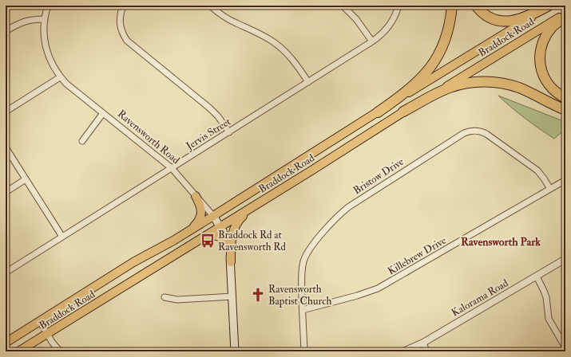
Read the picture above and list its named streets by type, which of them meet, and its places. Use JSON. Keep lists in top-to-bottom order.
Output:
{
  "streets": {
    "main road": ["Braddock Road", "Ravensworth Road"],
    "street": [
      "Jervis Street",
      "Bristow Drive",
      "Killebrew Drive",
      "Kalorama Road"
    ]
  },
  "crossings": [
    ["Braddock Road", "Ravensworth Road"],
    ["Jervis Street", "Ravensworth Road"],
    ["Bristow Drive", "Killebrew Drive"]
  ],
  "districts": ["Ravensworth Park"],
  "places": {
    "bus stop": ["Braddock Rd at Ravensworth Rd"],
    "church": ["Ravensworth Baptist Church"]
  }
}
